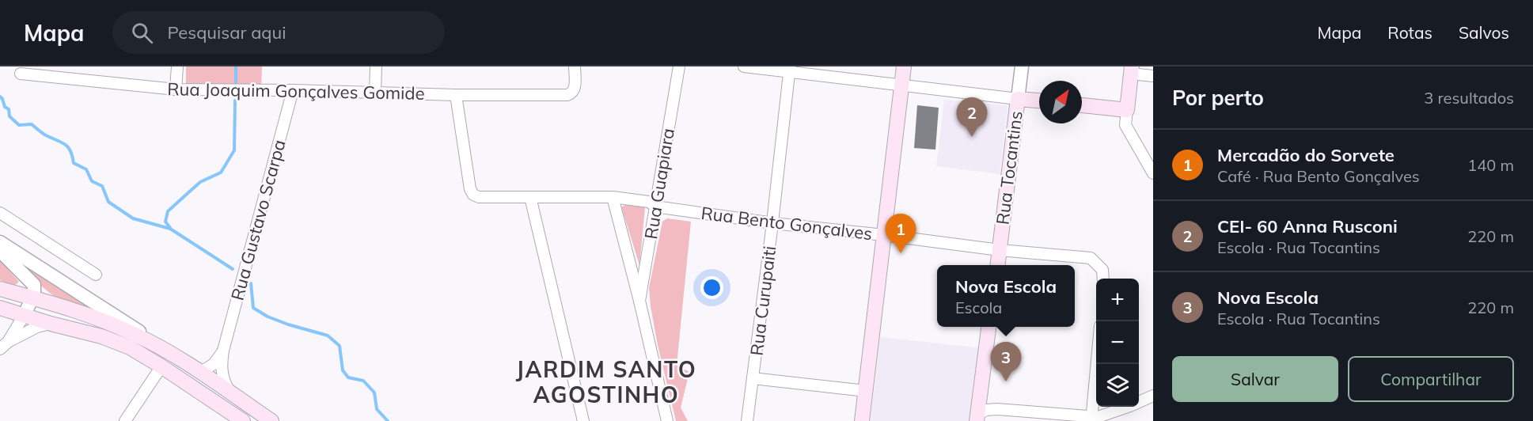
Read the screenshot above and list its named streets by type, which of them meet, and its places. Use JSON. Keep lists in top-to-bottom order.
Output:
{
  "streets": {
    "main road": ["Rua Tocantins"],
    "street": [
      "Rua Joaquim Gonçalves Gomide",
      "Rua Guapiara",
      "Rua Gustavo Scarpa",
      "Rua Bento Gonçalves",
      "Rua Curupaiti"
    ]
  },
  "crossings": [
    ["Rua Joaquim Gonçalves Gomide", "Rua Gustavo Scarpa"],
    ["Rua Joaquim Gonçalves Gomide", "Rua Bento Gonçalves"],
    ["Rua Tocantins", "Rua Bento Gonçalves"],
    ["Rua Guapiara", "Rua Bento Gonçalves"],
    ["Rua Bento Gonçalves", "Rua Curupaiti"]
  ],
  "districts": ["JARDIM SANTO AGOSTINHO"],
  "north": "top right",
  "page": {
    "header": "Mapa",
    "search": "Pesquisar aqui",
    "nav": ["Mapa", "Rotas", "Salvos"],
    "heading": ["Por perto", "3 resultados"],
    "pins": ["2", "1", "3"],
    "list": [
      {
        "mark": "1",
        "name": "Mercadão do Sorvete",
        "note": "Café · Rua Bento Gonçalves",
        "value": "140 m"
      },
      {
        "mark": "2",
        "name": "CEI- 60 Anna Rusconi",
        "note": "Escola · Rua Tocantins",
        "value": "220 m"
      },
      {
        "mark": "3",
        "name": "Nova Escola",
        "note": "Escola · Rua Tocantins",
        "value": "220 m"
      }
    ],
    "popup": ["Nova Escola", "Escola"],
    "map_buttons": ["+", "−"],
    "buttons": ["Salvar", "Compartilhar"]
  }
}
